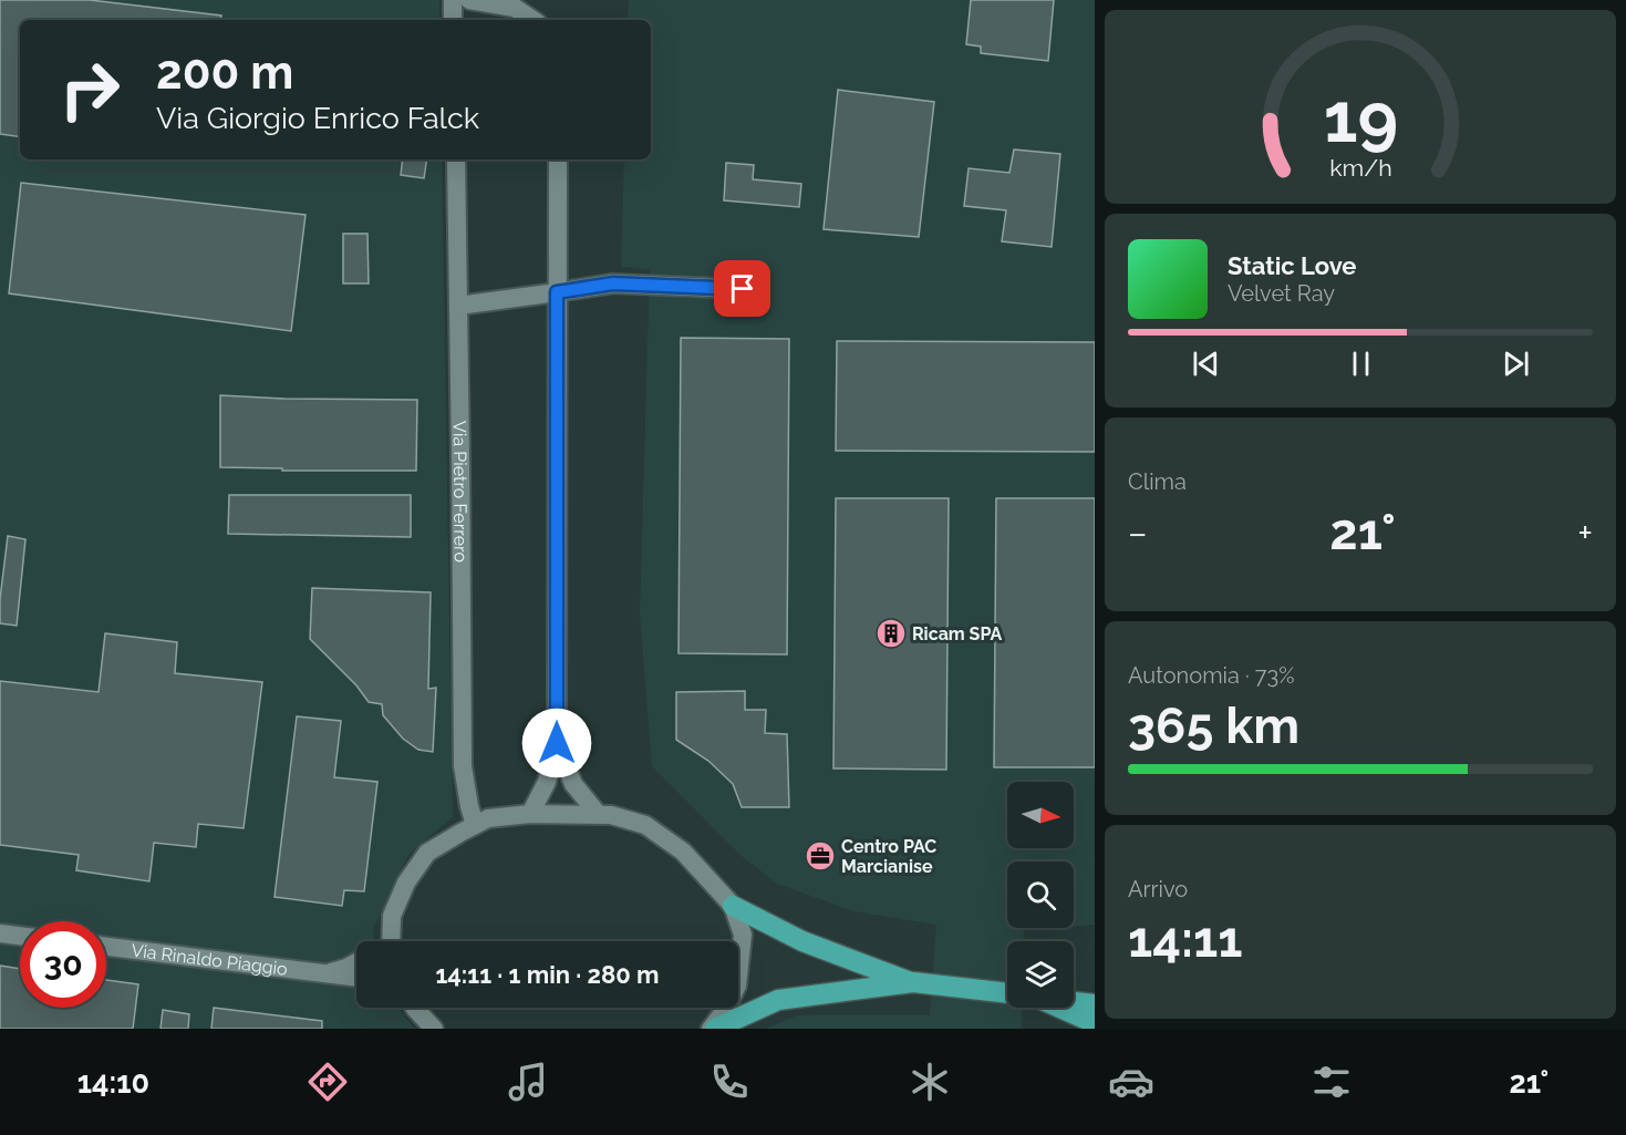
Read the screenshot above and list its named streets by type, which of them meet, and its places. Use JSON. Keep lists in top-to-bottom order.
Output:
{
  "streets": {
    "street": ["Via Pietro Ferrero", "Via Rinaldo Piaggio"]
  },
  "places": {
    "building": ["Ricam SPA"],
    "office": ["Centro PAC Marcianise"]
  },
  "north": "right",
  "page": {
    "turn": ["200 m", "Via Giorgio Enrico Falck"],
    "song": ["Static Love", "Velvet Ray"],
    "tile": [
      "Clima",
      ["Autonomia · 73%", "365 km"],
      ["Arrivo", "14:11"]
    ],
    "heat": ["−", "21°", "+"],
    "limit": "30",
    "trip": "14:11 · 1 min · 280 m",
    "tabs": ["14:10", "21°"],
    "gauge": ["19", "km/h"]
  }
}
